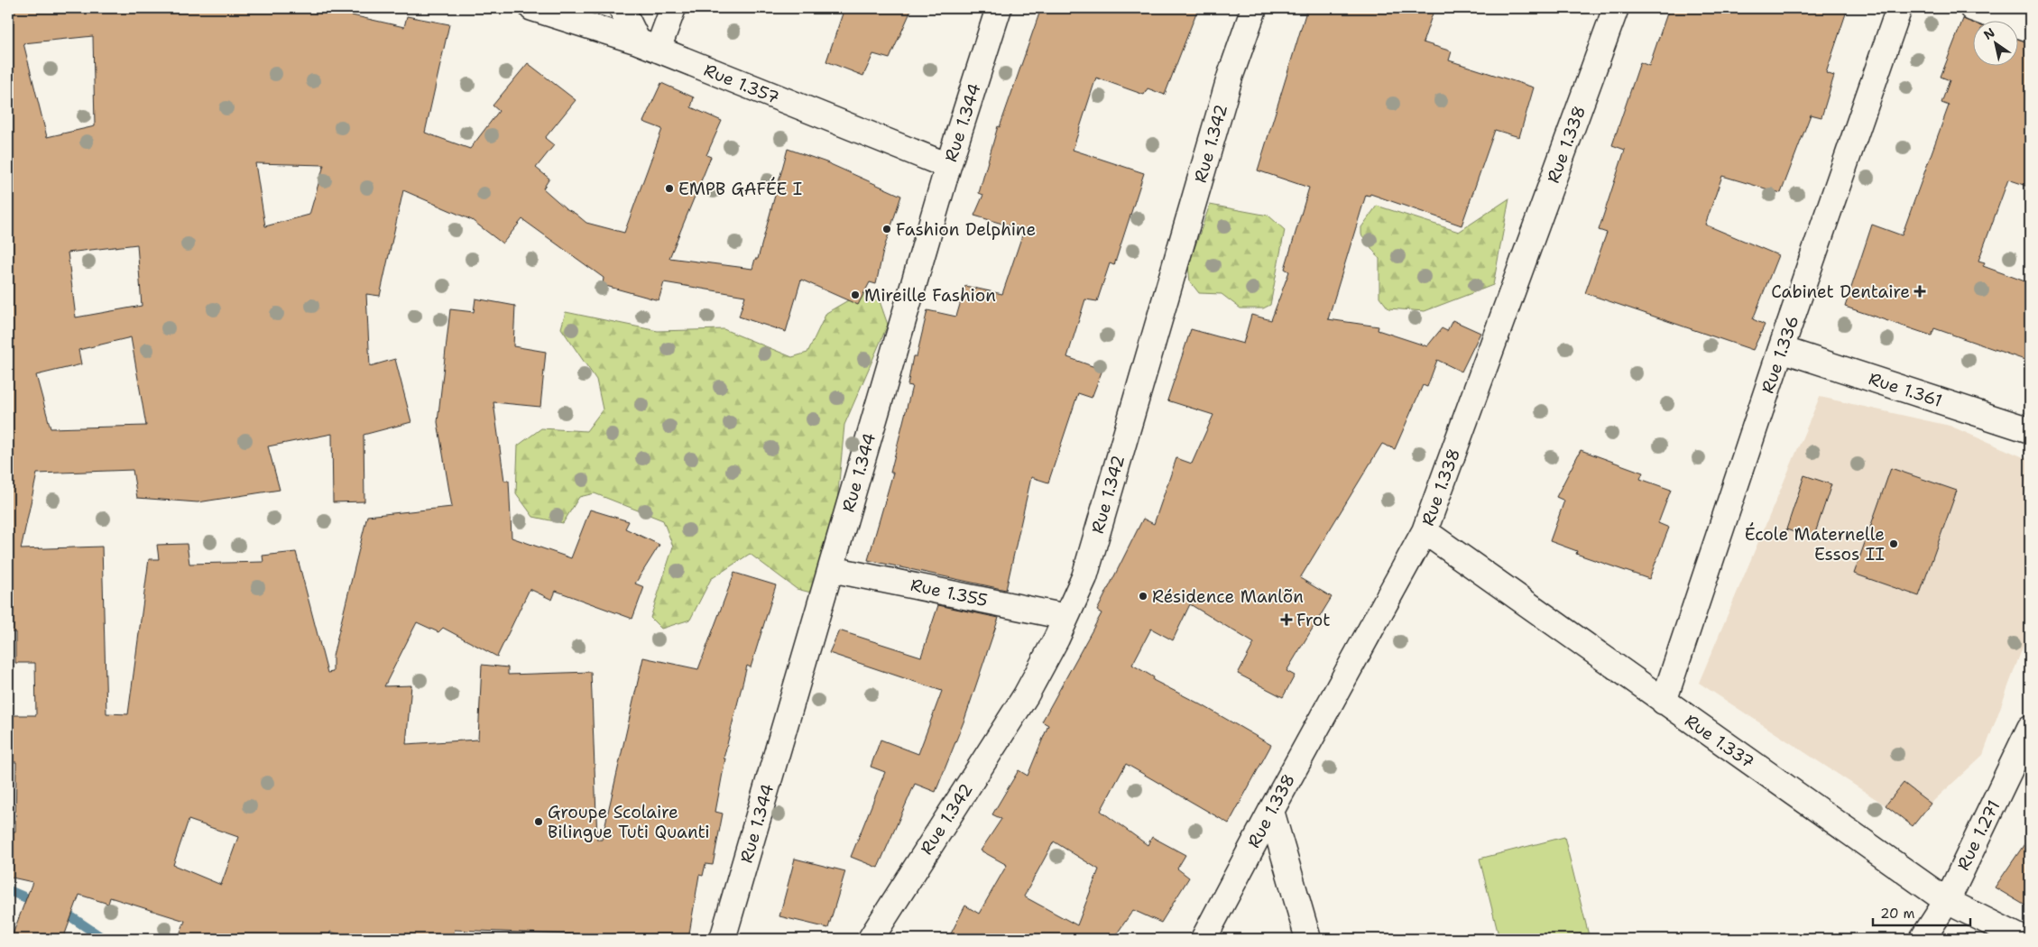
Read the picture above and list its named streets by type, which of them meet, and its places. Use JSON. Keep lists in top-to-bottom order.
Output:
{
  "streets": {
    "street": [
      "Rue 1.357",
      "Rue 1.344",
      "Rue 1.342",
      "Rue 1.338",
      "Rue 1.336",
      "Rue 1.361",
      "Rue 1.355",
      "Rue 1.337",
      "Rue 1.271"
    ]
  },
  "crossings": [
    ["Rue 1.357", "Rue 1.344"],
    ["Rue 1.344", "Rue 1.355"],
    ["Rue 1.342", "Rue 1.355"],
    ["Rue 1.338", "Rue 1.337"],
    ["Rue 1.336", "Rue 1.361"],
    ["Rue 1.336", "Rue 1.337"],
    ["Rue 1.337", "Rue 1.271"]
  ],
  "places": {
    "other": [
      "EMPB GAFÉE I",
      "Fashion Delphine",
      "Mireille Fashion",
      "École Maternelle Essos II",
      "Résidence Manlõn",
      "Groupe Scolaire Bilingue Tuti Quanti"
    ],
    "health": ["Cabinet Dentaire", "Frot"]
  },
  "scale_bar": "20 m",
  "north": "top left"
}
